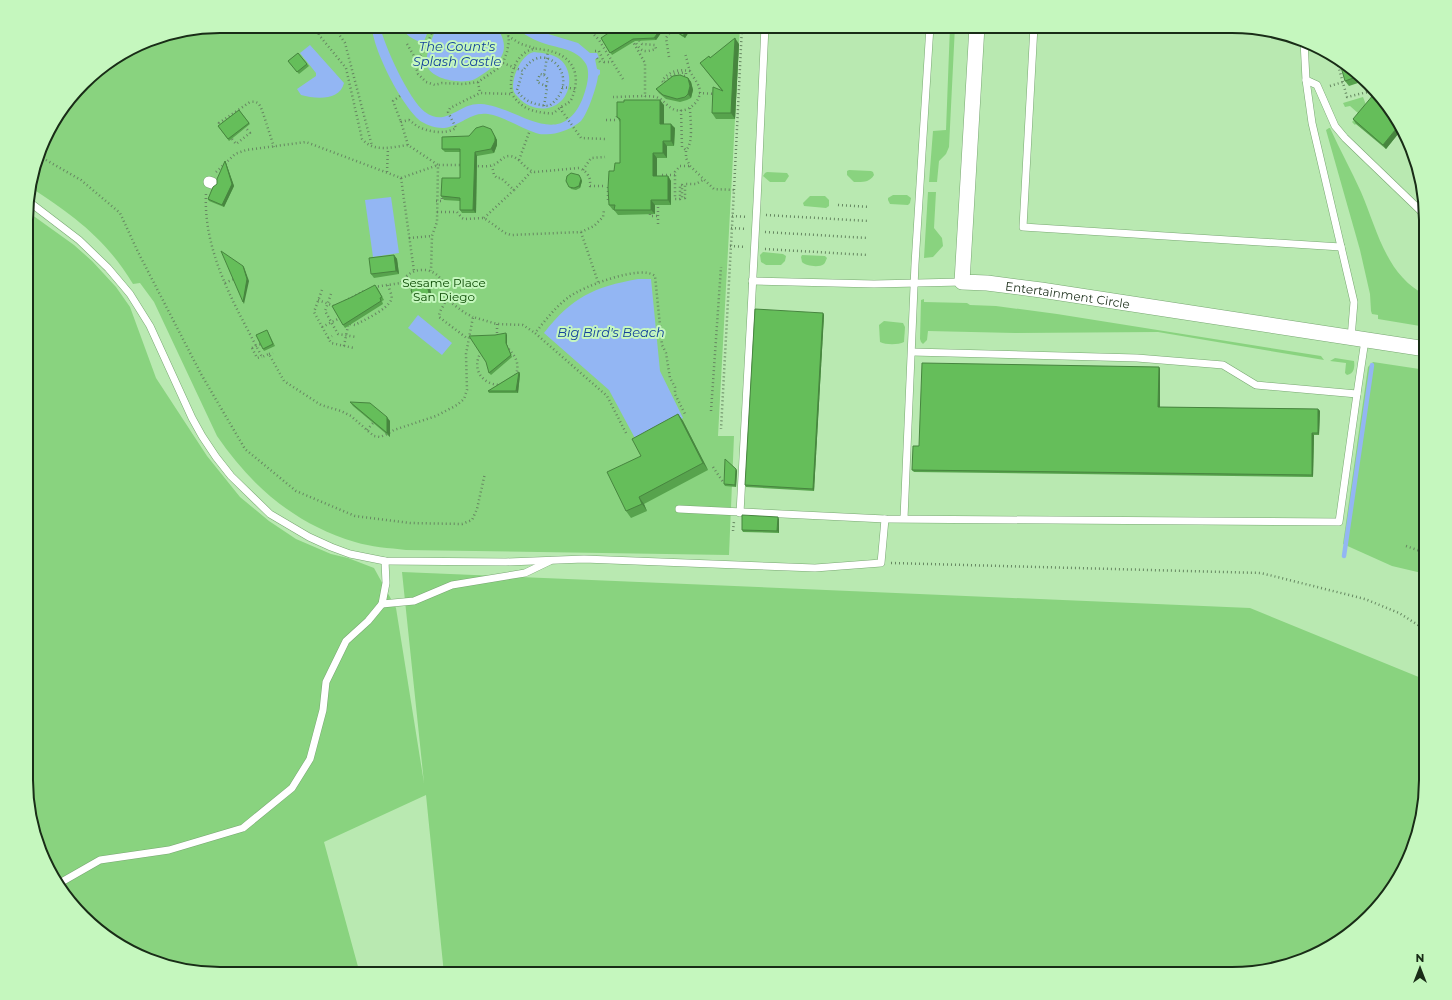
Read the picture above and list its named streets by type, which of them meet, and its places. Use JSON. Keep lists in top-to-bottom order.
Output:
{
  "streets": {
    "street": ["Entertainment Circle"]
  },
  "water": ["The Count's Splash Castle", "Big Bird's Beach"],
  "parks": ["Sesame Place San Diego"],
  "north": "top"
}
